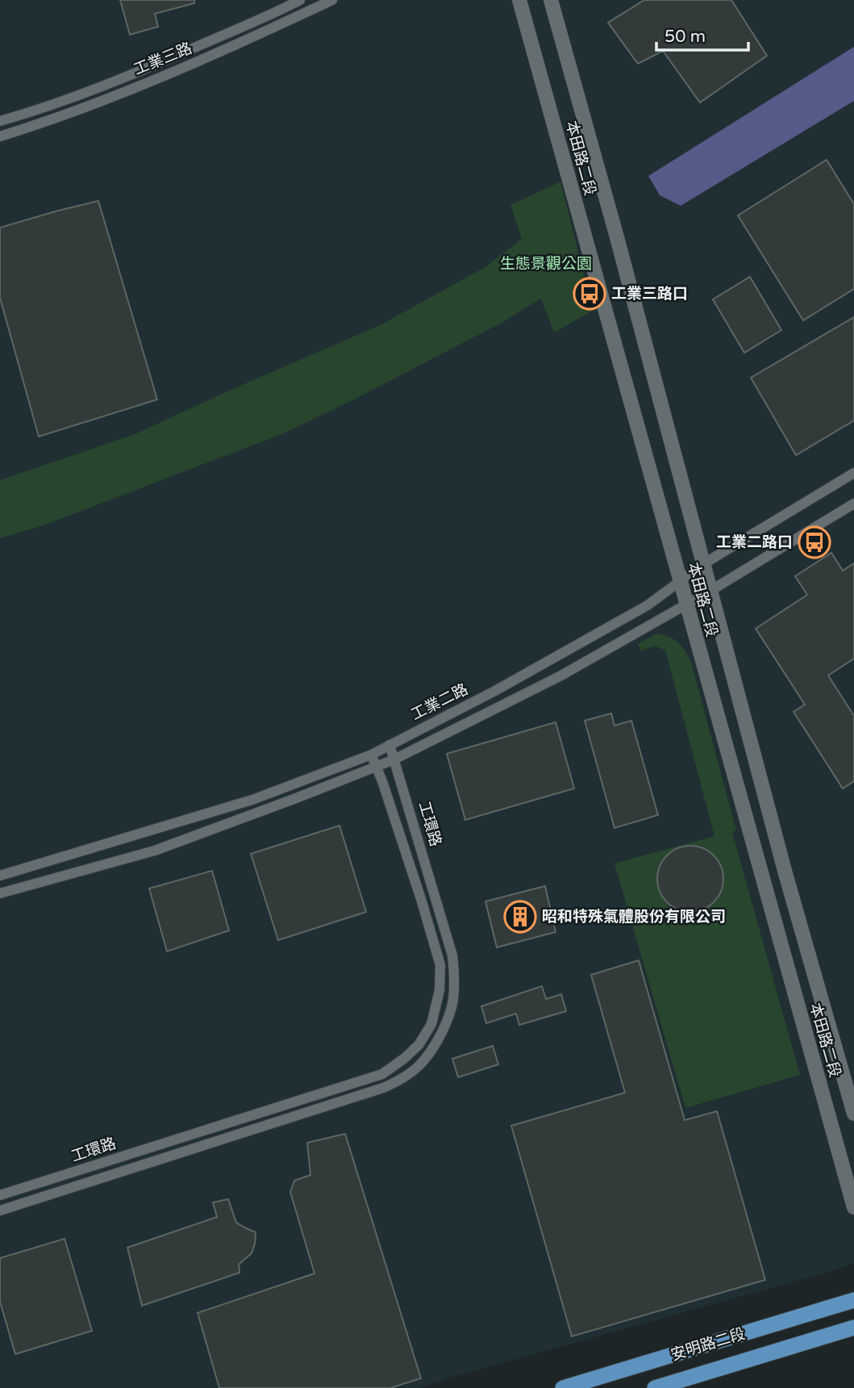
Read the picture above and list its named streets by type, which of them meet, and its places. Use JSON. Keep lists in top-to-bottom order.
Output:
{
  "streets": {
    "main road": ["安明路二段"],
    "street": [
      "工業三路",
      "本田路二段",
      "工業二路",
      "工環路"
    ]
  },
  "crossings": [
    ["本田路二段", "工業二路"],
    ["工業二路", "工環路"]
  ],
  "parks": ["生態景觀公園"],
  "places": {
    "bus stop": ["工業三路口", "工業二路口"],
    "building": ["昭和特殊氣體股份有限公司"]
  },
  "scale_bar": "50 m"
}
